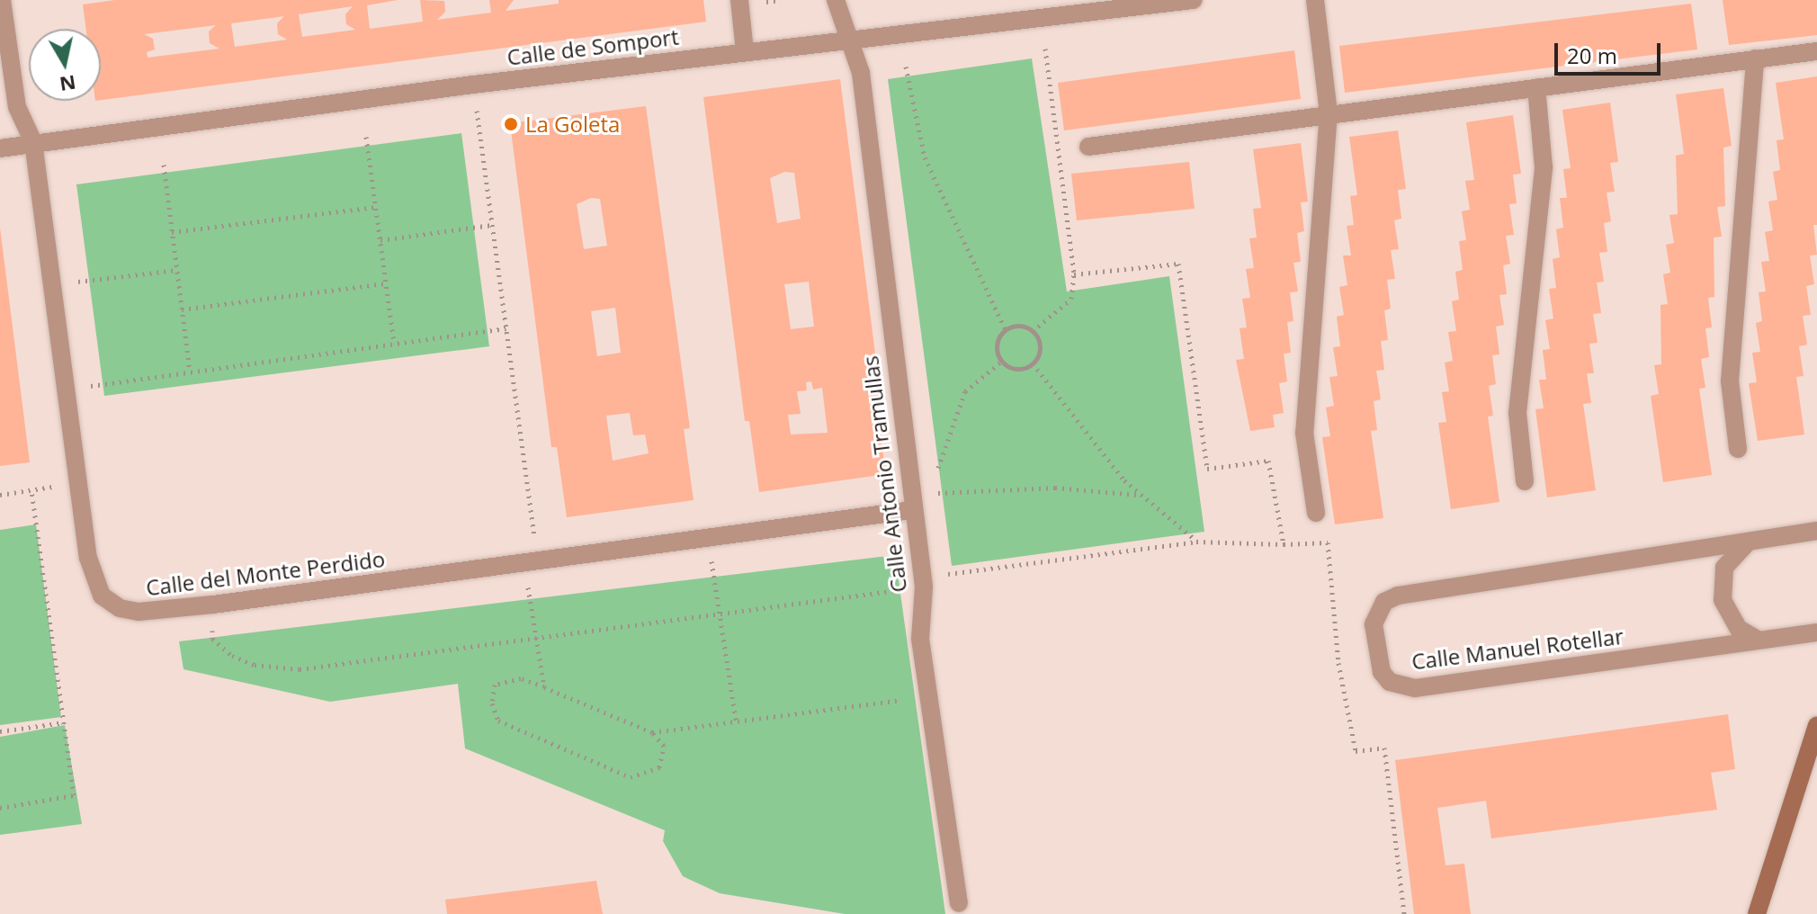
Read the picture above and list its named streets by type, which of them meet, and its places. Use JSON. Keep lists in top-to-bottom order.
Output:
{
  "streets": {
    "street": [
      "Calle de Somport",
      "Calle Antonio Tramullas",
      "Calle del Monte Perdido",
      "Calle Manuel Rotellar"
    ]
  },
  "crossings": [
    ["Calle de Somport", "Calle Antonio Tramullas"],
    ["Calle de Somport", "Calle del Monte Perdido"],
    ["Calle Antonio Tramullas", "Calle del Monte Perdido"]
  ],
  "places": ["La Goleta"],
  "scale_bar": "20 m",
  "north": "bottom"
}
